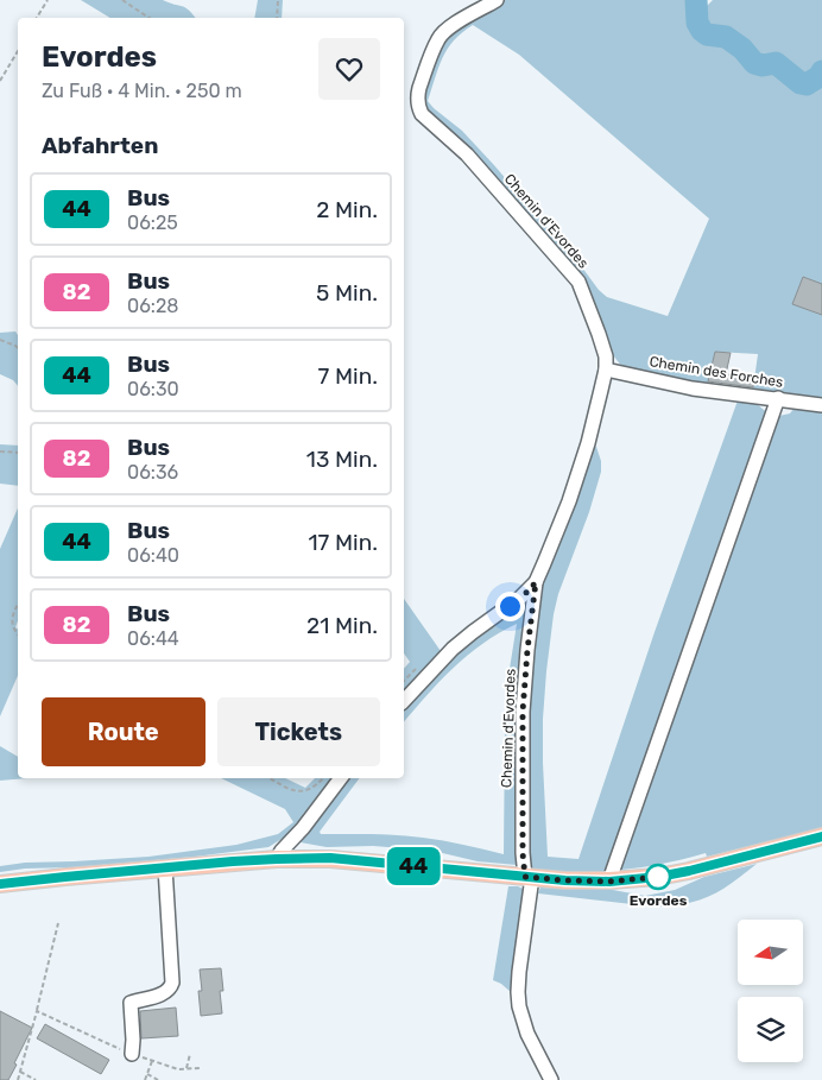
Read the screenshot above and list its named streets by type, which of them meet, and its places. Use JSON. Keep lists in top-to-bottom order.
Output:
{
  "streets": {
    "street": ["Chemin d'Evordes", "Chemin des Forches"]
  },
  "crossings": [
    ["Chemin d'Evordes", "Chemin des Forches"]
  ],
  "places": ["Evordes"],
  "lines": ["bus line 44"],
  "north": "left",
  "page": {
    "on_map": "44",
    "heading": [
      ["Evordes", "Zu Fuß · 4 Min. · 250 m"],
      "Abfahrten"
    ],
    "list": [
      {
        "mark": "44",
        "name": "Bus",
        "note": "06:25",
        "value": "2 Min."
      },
      {
        "mark": "82",
        "name": "Bus",
        "note": "06:28",
        "value": "5 Min."
      },
      {
        "mark": "44",
        "name": "Bus",
        "note": "06:30",
        "value": "7 Min."
      },
      {
        "mark": "82",
        "name": "Bus",
        "note": "06:36",
        "value": "13 Min."
      },
      {
        "mark": "44",
        "name": "Bus",
        "note": "06:40",
        "value": "17 Min."
      },
      {
        "mark": "82",
        "name": "Bus",
        "note": "06:44",
        "value": "21 Min."
      }
    ],
    "buttons": ["Route", "Tickets"]
  }
}
